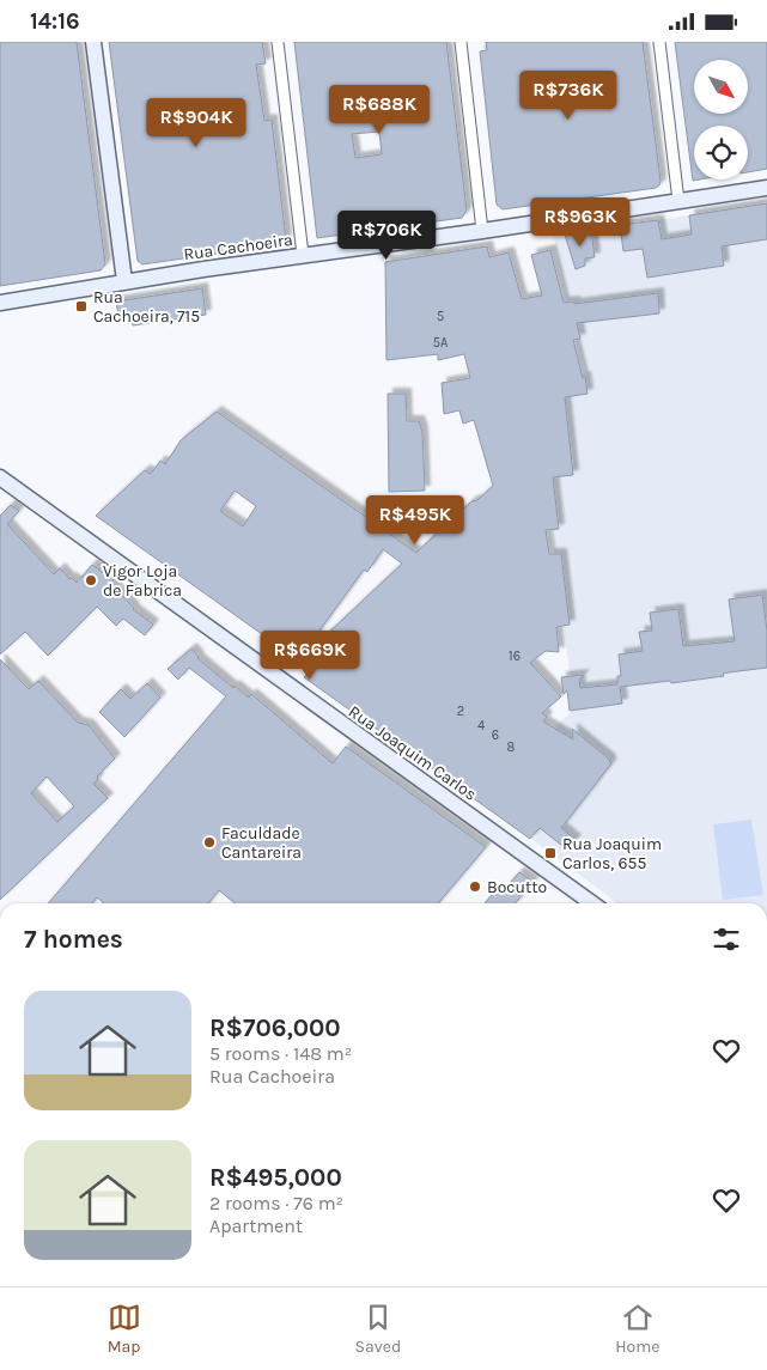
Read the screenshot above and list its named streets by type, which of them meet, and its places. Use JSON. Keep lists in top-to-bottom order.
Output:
{
  "streets": {
    "street": ["Rua Cachoeira", "Rua Joaquim Carlos"]
  },
  "places": {
    "transit": ["Rua Cachoeira, 715", "Rua Joaquim Carlos, 655"],
    "other": ["Vigor Loja de Fabrica", "Faculdade Cantareira", "Bocutto"]
  },
  "house_numbers": [
    "5",
    "5A",
    "16",
    "2",
    "4",
    "6",
    "8"
  ],
  "north": "bottom right",
  "page": {
    "status": "14:16",
    "price": [
      "R$736K",
      "R$688K",
      "R$904K",
      "R$963K",
      "R$706K",
      "R$495K",
      "R$669K"
    ],
    "heading": "7 homes",
    "list": [
      {
        "name": "R$706,000",
        "note": "5 rooms · 148 m² · Rua Cachoeira"
      },
      {
        "name": "R$495,000",
        "note": "2 rooms · 76 m² · Apartment"
      }
    ],
    "tabs": ["Map", "Saved", "Home"]
  }
}
